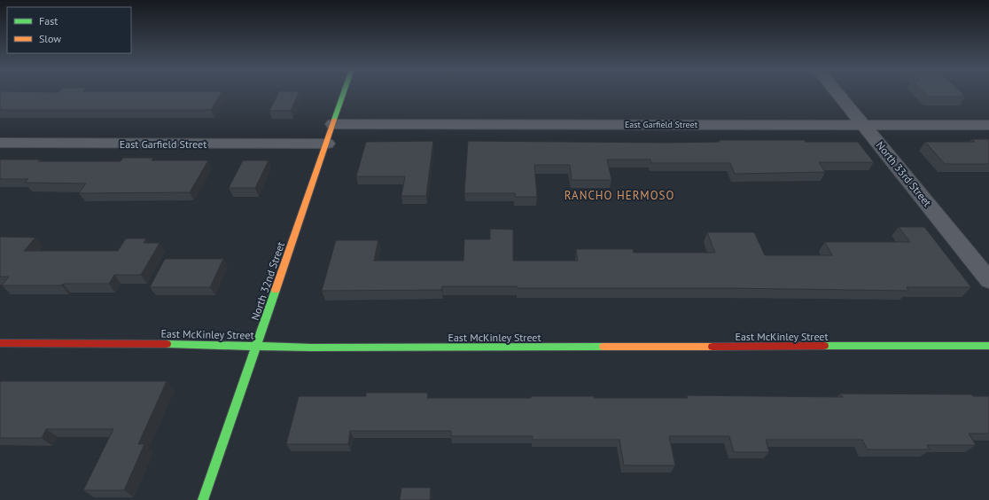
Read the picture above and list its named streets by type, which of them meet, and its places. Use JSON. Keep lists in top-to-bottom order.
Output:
{
  "streets": {
    "street": [
      "East Garfield Street",
      "North 33rd Street",
      "North 32nd Street",
      "East McKinley Street"
    ]
  },
  "crossings": [
    ["East Garfield Street", "North 33rd Street"],
    ["East Garfield Street", "North 32nd Street"],
    ["North 32nd Street", "East McKinley Street"]
  ],
  "districts": ["RANCHO HERMOSO"],
  "legend": ["Fast", "Slow"]
}
